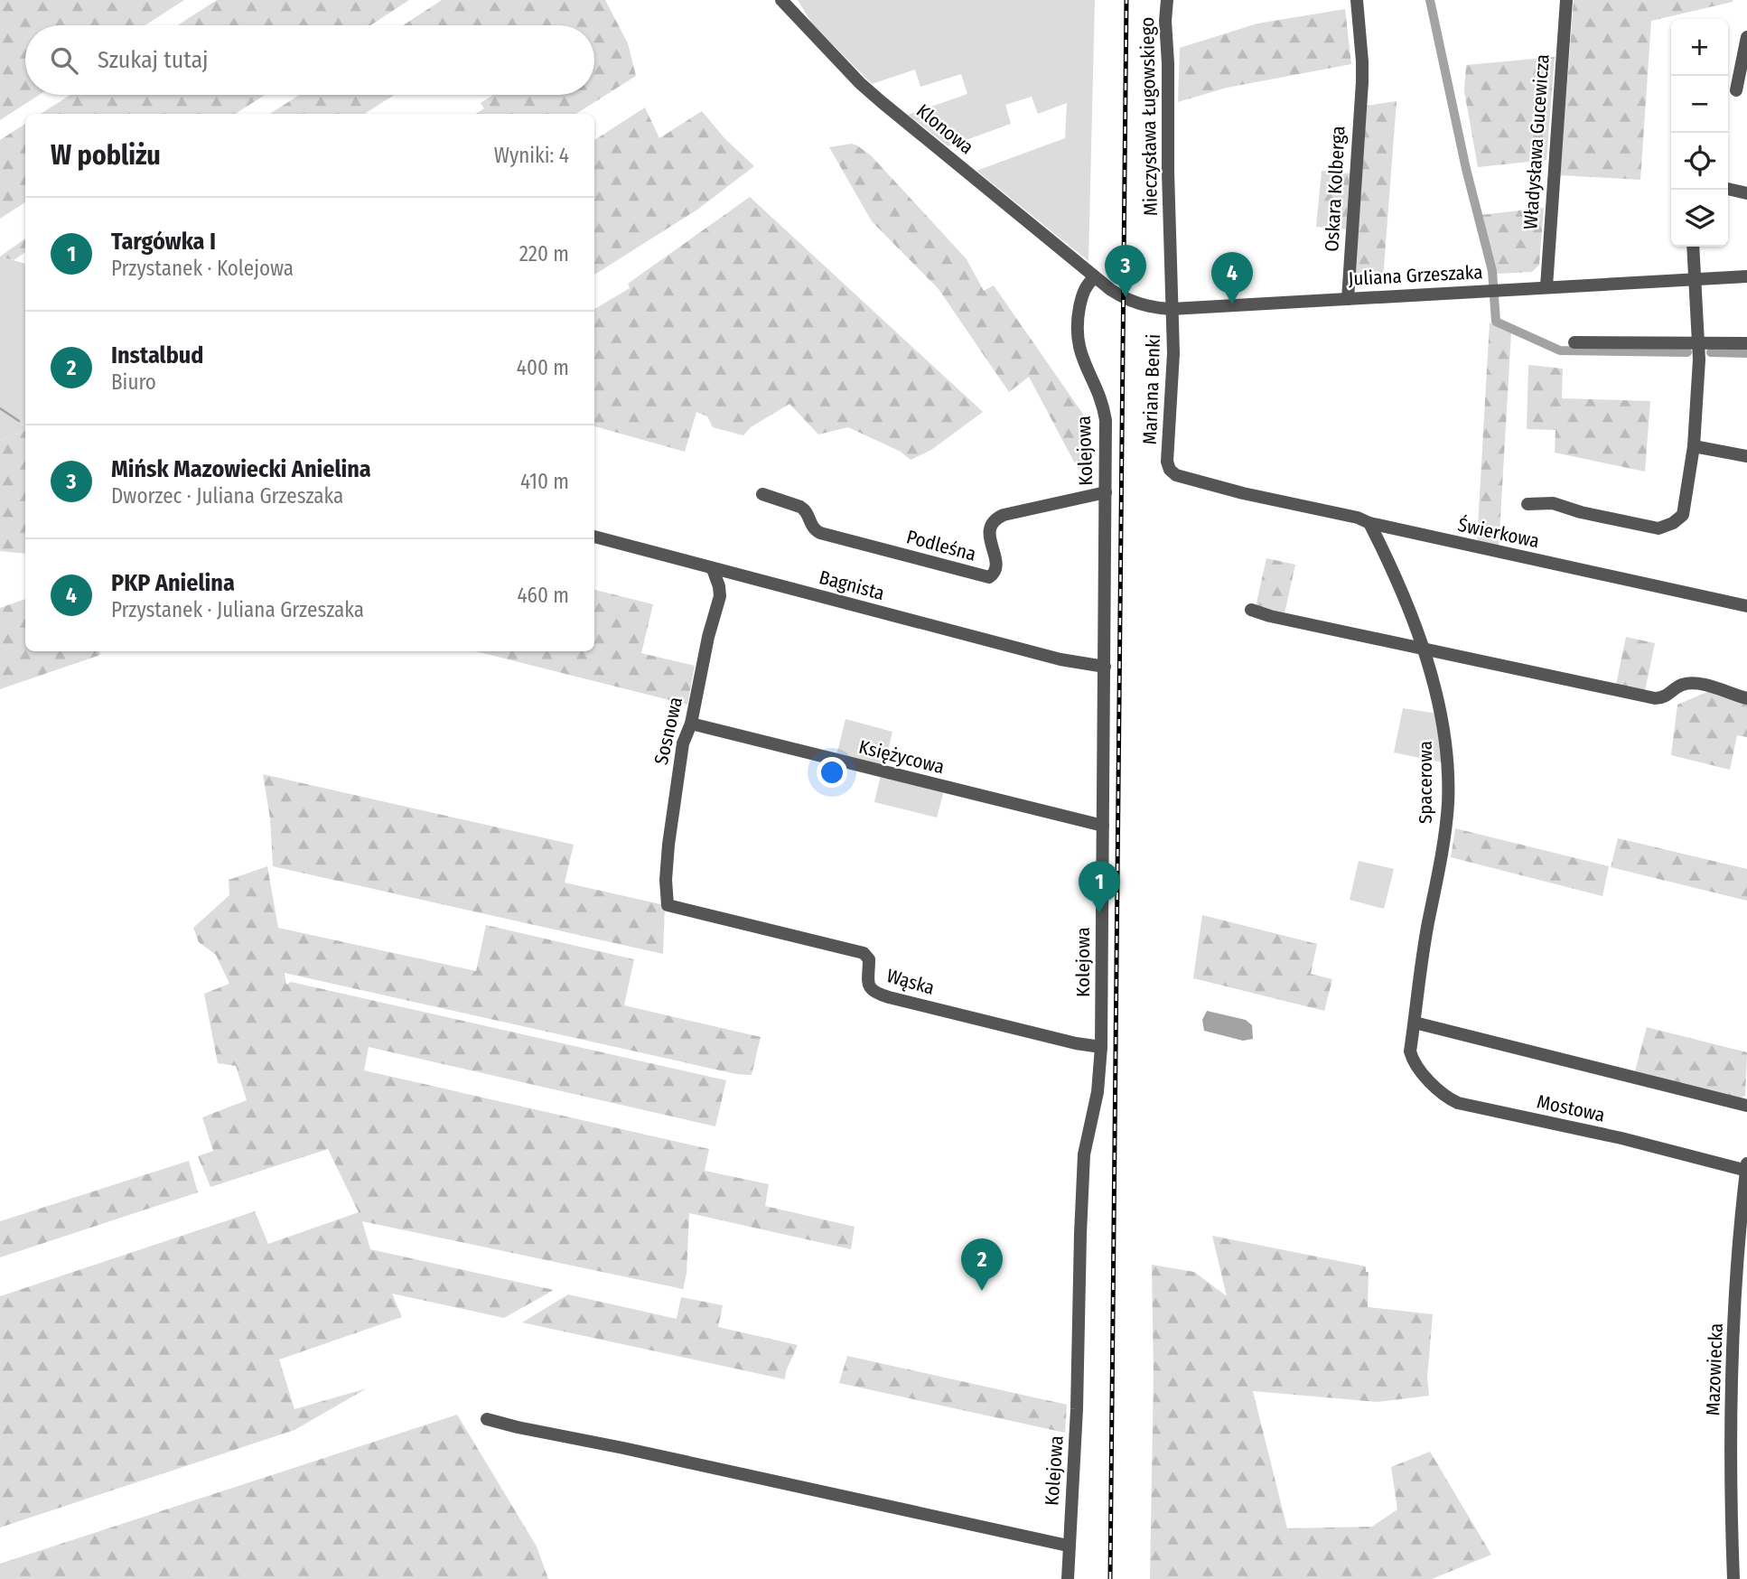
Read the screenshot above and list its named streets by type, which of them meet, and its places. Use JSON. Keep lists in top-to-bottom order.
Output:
{
  "streets": {
    "street": [
      "Mieczysława Ługowskiego",
      "Klonowa",
      "Władysława Gucewicza",
      "Oskara Kolberga",
      "Juliana Grzeszaka",
      "Mariana Benki",
      "Kolejowa",
      "Świerkowa",
      "Podleśna",
      "Bagnista",
      "Sosnowa",
      "Księżycowa",
      "Spacerowa",
      "Wąska",
      "Mostowa",
      "Mazowiecka"
    ]
  },
  "crossings": [
    ["Mieczysława Ługowskiego", "Juliana Grzeszaka"],
    ["Mieczysława Ługowskiego", "Mariana Benki"],
    ["Klonowa", "Juliana Grzeszaka"],
    ["Klonowa", "Kolejowa"],
    ["Władysława Gucewicza", "Juliana Grzeszaka"],
    ["Oskara Kolberga", "Juliana Grzeszaka"],
    ["Juliana Grzeszaka", "Mariana Benki"],
    ["Juliana Grzeszaka", "Kolejowa"],
    ["Mariana Benki", "Świerkowa"],
    ["Kolejowa", "Podleśna"],
    ["Kolejowa", "Bagnista"],
    ["Kolejowa", "Księżycowa"],
    ["Kolejowa", "Wąska"],
    ["Świerkowa", "Spacerowa"],
    ["Bagnista", "Sosnowa"],
    ["Sosnowa", "Księżycowa"],
    ["Sosnowa", "Wąska"],
    ["Spacerowa", "Mostowa"],
    ["Mostowa", "Mazowiecka"]
  ],
  "page": {
    "map_buttons": ["+", "−"],
    "search": "Szukaj tutaj",
    "heading": ["W pobliżu", "Wyniki: 4"],
    "list": [
      {
        "mark": "1",
        "name": "Targówka I",
        "note": "Przystanek · Kolejowa",
        "value": "220 m"
      },
      {
        "mark": "2",
        "name": "Instalbud",
        "note": "Biuro",
        "value": "400 m"
      },
      {
        "mark": "3",
        "name": "Mińsk Mazowiecki Anielina",
        "note": "Dworzec · Juliana Grzeszaka",
        "value": "410 m"
      },
      {
        "mark": "4",
        "name": "PKP Anielina",
        "note": "Przystanek · Juliana Grzeszaka",
        "value": "460 m"
      }
    ],
    "pins": [
      "3",
      "4",
      "1",
      "2"
    ]
  }
}
